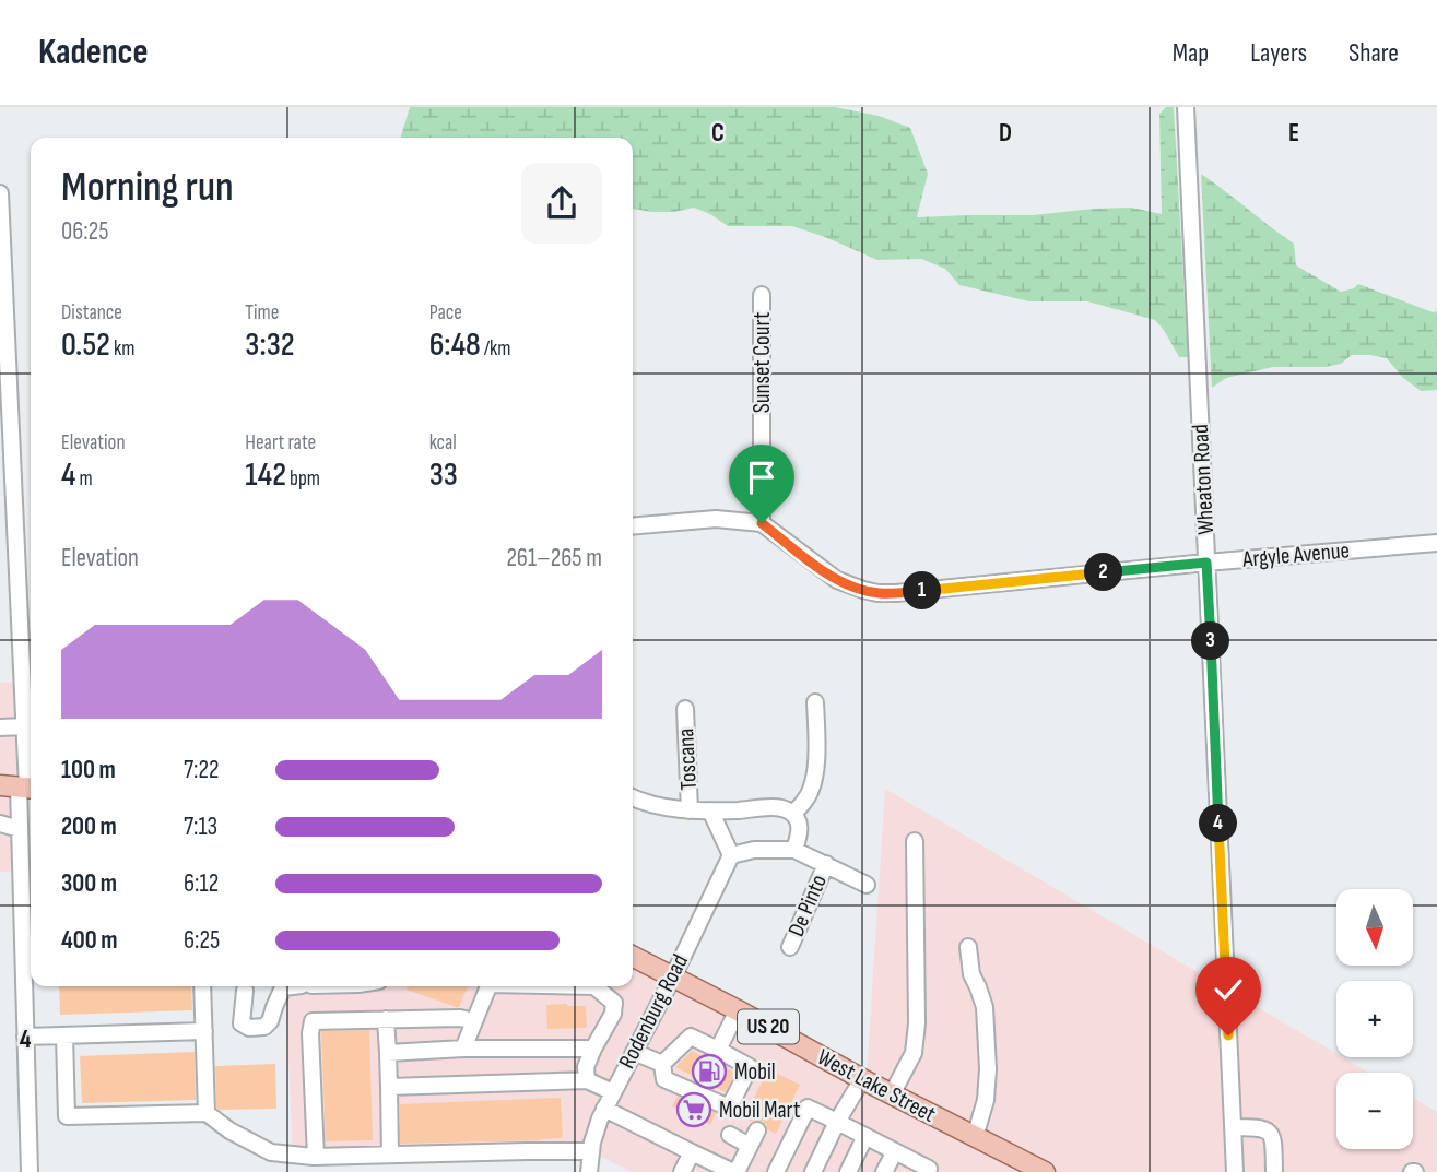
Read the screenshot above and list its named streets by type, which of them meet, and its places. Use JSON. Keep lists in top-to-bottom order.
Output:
{
  "streets": {
    "main road": ["US 20", "West Lake Street"],
    "street": [
      "Sunset Court",
      "Wheaton Road",
      "Argyle Avenue",
      "Toscana",
      "De Pinto",
      "Rodenburg Road"
    ]
  },
  "crossings": [
    ["Sunset Court", "Argyle Avenue"],
    ["Wheaton Road", "Argyle Avenue"],
    ["Rodenburg Road", "West Lake Street"]
  ],
  "places": {
    "fuel station": ["Mobil"],
    "supermarket": ["Mobil Mart"]
  },
  "north": "bottom",
  "page": {
    "header": "Kadence",
    "nav": ["Map", "Layers", "Share"],
    "heading": ["Morning run", "06:25"],
    "stats": [
      ["Distance", "0.52 km"],
      ["Time", "3:32"],
      ["Pace", "6:48 /km"],
      ["Elevation", "4 m"],
      ["Heart rate", "142 bpm"],
      ["kcal", "33"]
    ],
    "chart": ["Elevation", "261–265 m"],
    "pins": [
      "2",
      "1",
      "3",
      "4"
    ],
    "list": [
      {
        "name": "100 m",
        "note": "7:22"
      },
      {
        "name": "200 m",
        "note": "7:13"
      },
      {
        "name": "300 m",
        "note": "6:12"
      },
      {
        "name": "400 m",
        "note": "6:25"
      }
    ],
    "map_buttons": ["+", "−"]
  },
  "grid": {
    "columns": ["C", "D", "E"],
    "rows": ["4"]
  }
}
